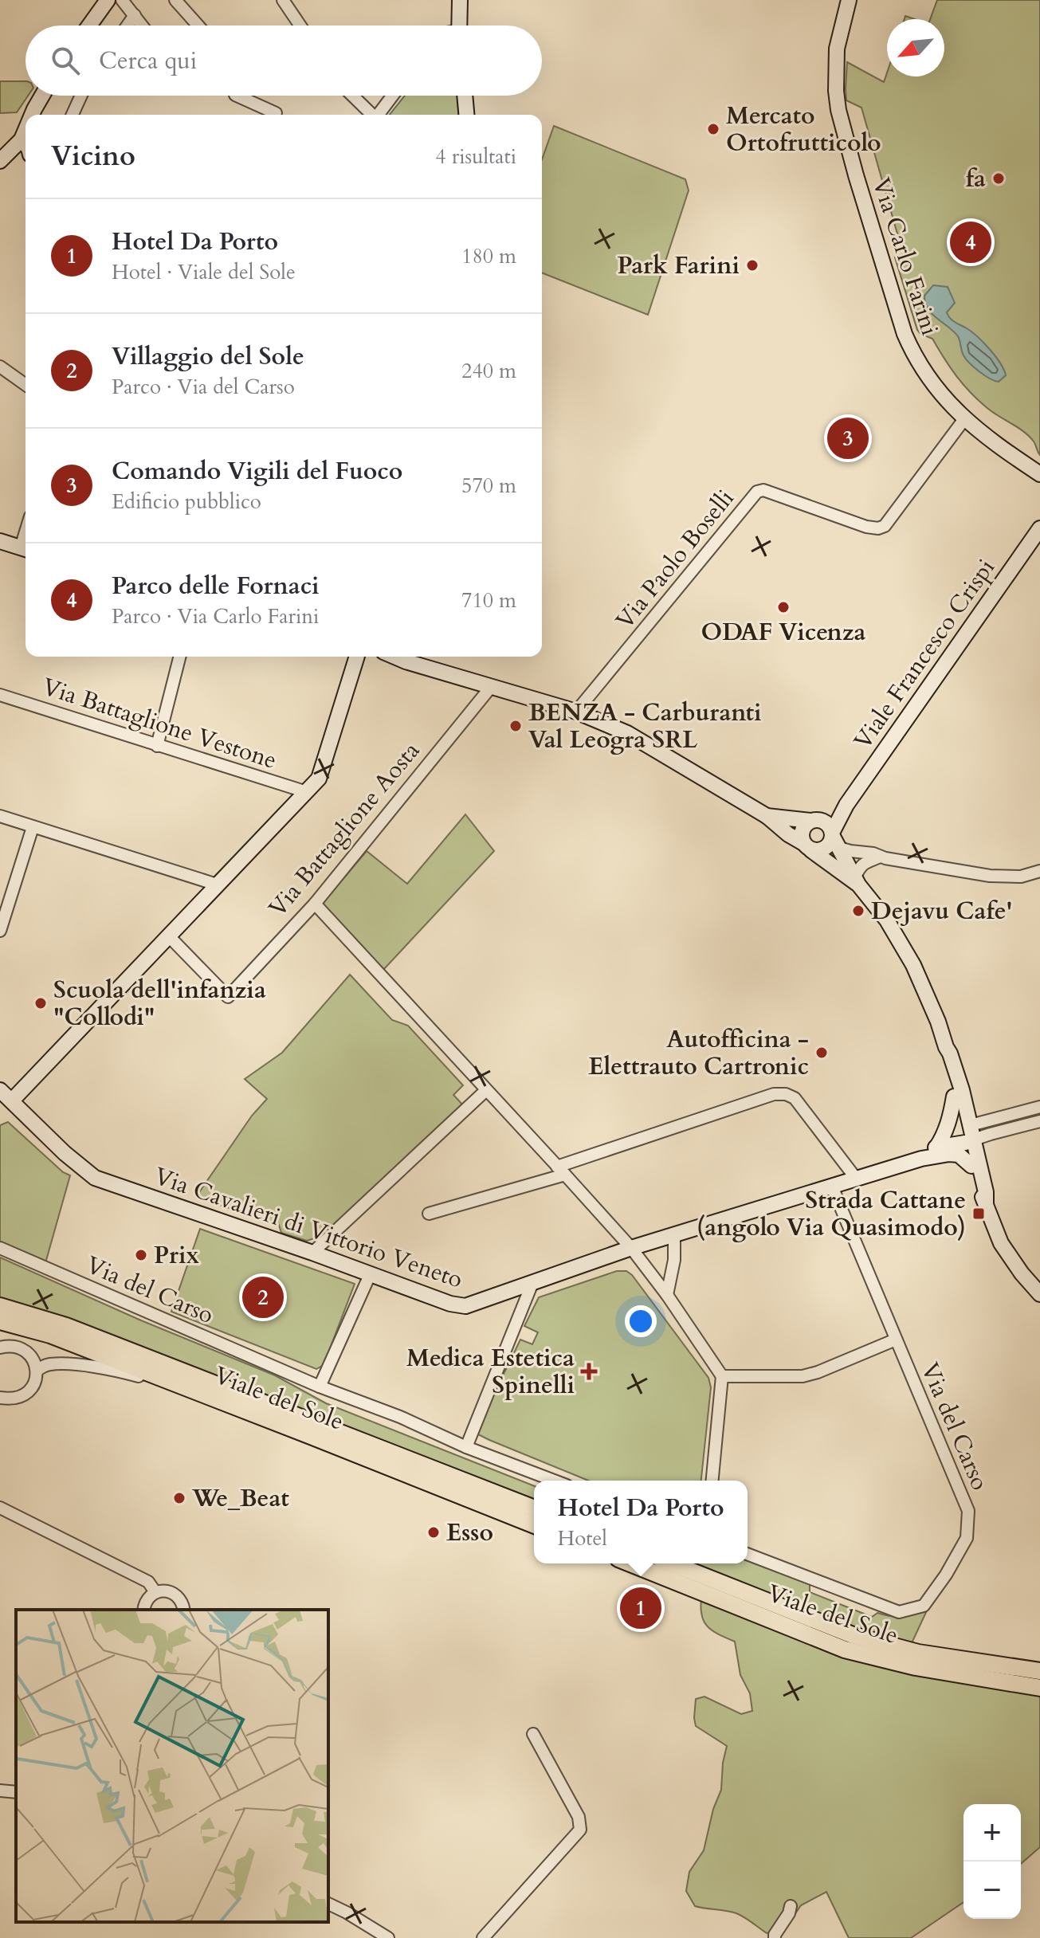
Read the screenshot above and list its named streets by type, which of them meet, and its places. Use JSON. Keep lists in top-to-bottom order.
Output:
{
  "streets": {
    "main road": ["Viale del Sole"],
    "street": [
      "Via Carlo Farini",
      "Via Paolo Boselli",
      "Viale Francesco Crispi",
      "Via Battaglione Vestone",
      "Via Battaglione Aosta",
      "Via Cavalieri di Vittorio Veneto",
      "Via del Carso"
    ]
  },
  "crossings": [
    ["Via Carlo Farini", "Via Paolo Boselli"],
    ["Via Cavalieri di Vittorio Veneto", "Via del Carso"]
  ],
  "places": {
    "other": [
      "Mercato Ortofrutticolo",
      "fa",
      "Park Farini",
      "ODAF Vicenza",
      "BENZA - Carburanti Val Leogra SRL",
      "Dejavu Cafe'",
      "Scuola dell'infanzia \"Collodi\"",
      "Autofficina - Elettrauto Cartronic",
      "Prix",
      "We_Beat",
      "Esso"
    ],
    "transit": ["Strada Cattane (angolo Via Quasimodo)"],
    "health": ["Medica Estetica Spinelli"]
  },
  "north": "bottom left",
  "page": {
    "search": "Cerca qui",
    "heading": ["Vicino", "4 risultati"],
    "list": [
      {
        "mark": "1",
        "name": "Hotel Da Porto",
        "note": "Hotel · Viale del Sole",
        "value": "180 m"
      },
      {
        "mark": "2",
        "name": "Villaggio del Sole",
        "note": "Parco · Via del Carso",
        "value": "240 m"
      },
      {
        "mark": "3",
        "name": "Comando Vigili del Fuoco",
        "note": "Edificio pubblico",
        "value": "570 m"
      },
      {
        "mark": "4",
        "name": "Parco delle Fornaci",
        "note": "Parco · Via Carlo Farini",
        "value": "710 m"
      }
    ],
    "pins": [
      "4",
      "3",
      "2",
      "1"
    ],
    "popup": ["Hotel Da Porto", "Hotel"],
    "map_buttons": ["+", "−"]
  }
}
